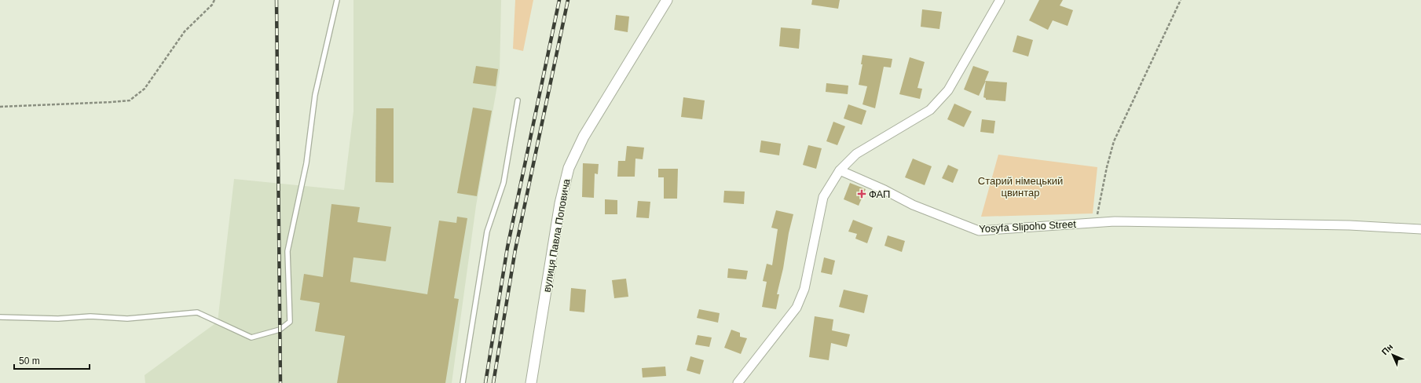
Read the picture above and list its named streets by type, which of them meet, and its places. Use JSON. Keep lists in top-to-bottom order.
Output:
{
  "streets": {
    "street": ["Yosyfa Slipoho Street", "вулиця Павла Поповича"]
  },
  "parks": ["Старий німецький цвинтар"],
  "places": {
    "health": ["ФАП"]
  },
  "scale_bar": "50 m",
  "north": "top left"
}
